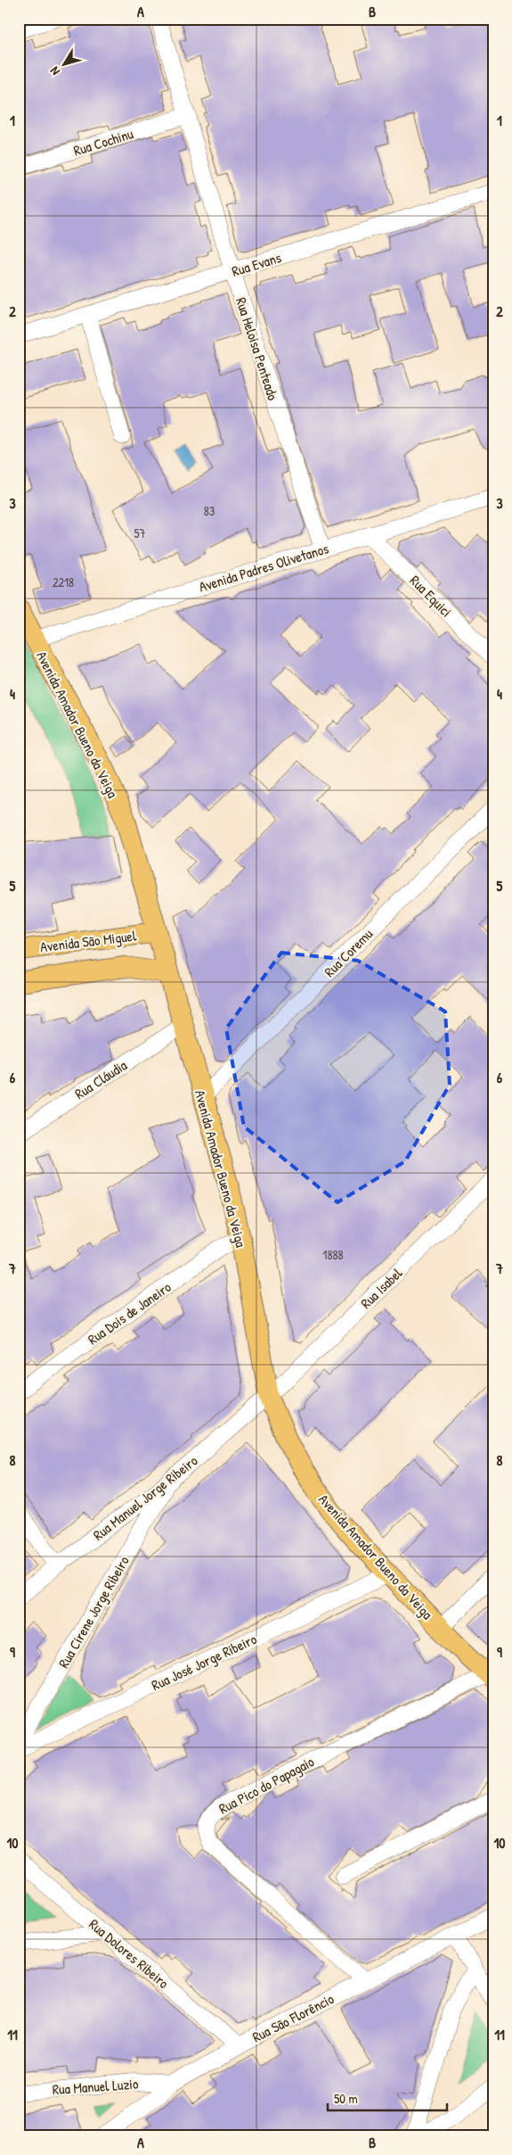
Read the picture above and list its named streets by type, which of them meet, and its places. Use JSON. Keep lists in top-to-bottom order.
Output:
{
  "streets": {
    "main road": ["Avenida Amador Bueno da Veiga", "Avenida São Miguel"],
    "street": [
      "Rua Cochinu",
      "Rua Evans",
      "Rua Heloisa Penteado",
      "Avenida Padres Olivetanos",
      "Rua Equici",
      "Rua Coremu",
      "Rua Cláudia",
      "Rua Isabel",
      "Rua Dois de Janeiro",
      "Rua Manuel Jorge Ribeiro",
      "Rua Cirene Jorge Ribeiro",
      "Rua José Jorge Ribeiro",
      "Rua Pico do Papagaio",
      "Rua Dolores Ribeiro",
      "Rua São Florêncio",
      "Rua Manuel Luzio"
    ]
  },
  "crossings": [
    ["Rua Cochinu", "Rua Heloisa Penteado"],
    ["Rua Evans", "Rua Heloisa Penteado"],
    ["Rua Heloisa Penteado", "Avenida Padres Olivetanos"],
    ["Avenida Padres Olivetanos", "Rua Equici"],
    ["Avenida Padres Olivetanos", "Avenida Amador Bueno da Veiga"],
    ["Avenida Amador Bueno da Veiga", "Avenida São Miguel"],
    ["Avenida Amador Bueno da Veiga", "Rua Coremu"],
    ["Avenida Amador Bueno da Veiga", "Rua Cláudia"],
    ["Avenida Amador Bueno da Veiga", "Rua Isabel"],
    ["Avenida Amador Bueno da Veiga", "Rua Dois de Janeiro"],
    ["Avenida Amador Bueno da Veiga", "Rua Manuel Jorge Ribeiro"],
    ["Avenida Amador Bueno da Veiga", "Rua José Jorge Ribeiro"],
    ["Avenida Amador Bueno da Veiga", "Rua Pico do Papagaio"],
    ["Rua Isabel", "Rua Manuel Jorge Ribeiro"],
    ["Rua Manuel Jorge Ribeiro", "Rua Cirene Jorge Ribeiro"],
    ["Rua Pico do Papagaio", "Rua São Florêncio"],
    ["Rua Dolores Ribeiro", "Rua São Florêncio"],
    ["Rua São Florêncio", "Rua Manuel Luzio"]
  ],
  "house_numbers": [
    "83",
    "57",
    "2218",
    "1888"
  ],
  "scale_bar": "50 m",
  "north": "bottom left",
  "grid": {
    "columns": ["A", "B"],
    "rows": [
      "1",
      "2",
      "3",
      "4",
      "5",
      "6",
      "7",
      "8",
      "9",
      "10",
      "11"
    ]
  }
}
